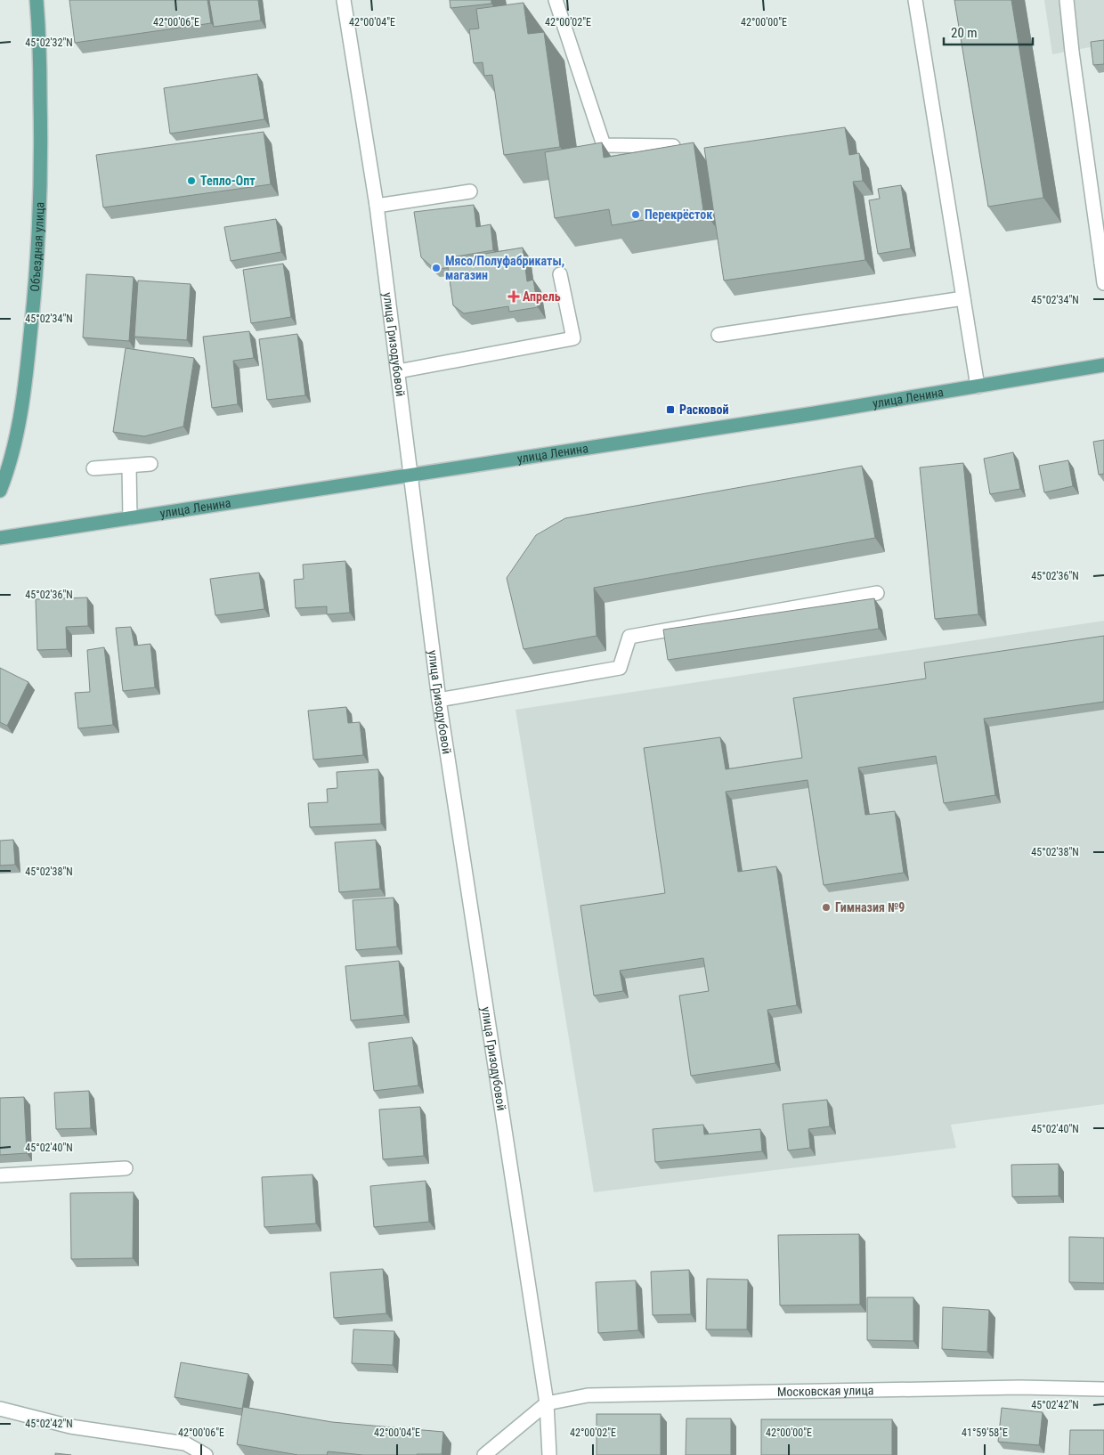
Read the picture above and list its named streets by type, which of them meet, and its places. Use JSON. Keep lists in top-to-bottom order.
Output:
{
  "streets": {
    "main road": ["Объездная улица", "улица Ленина"],
    "street": ["улица Гризодубовой", "Московская улица"]
  },
  "crossings": [
    ["улица Гризодубовой", "улица Ленина"],
    ["улица Гризодубовой", "Московская улица"]
  ],
  "places": {
    "other": [
      "Тепло-Опт",
      "Перекрёсток",
      "Мясо/Полуфабрикаты, магазин",
      "Гимназия №9"
    ],
    "health": ["Апрель"],
    "transit": ["Расковой"]
  },
  "scale_bar": "20 m",
  "coordinates": [
    "42°00'06\"E",
    "42°00'04\"E",
    "42°00'02\"E",
    "42°00'00\"E",
    "45°02'32\"N",
    "45°02'34\"N",
    "45°02'36\"N",
    "45°02'38\"N",
    "45°02'40\"N",
    "45°02'42\"N",
    "41°59'58\"E"
  ]
}
